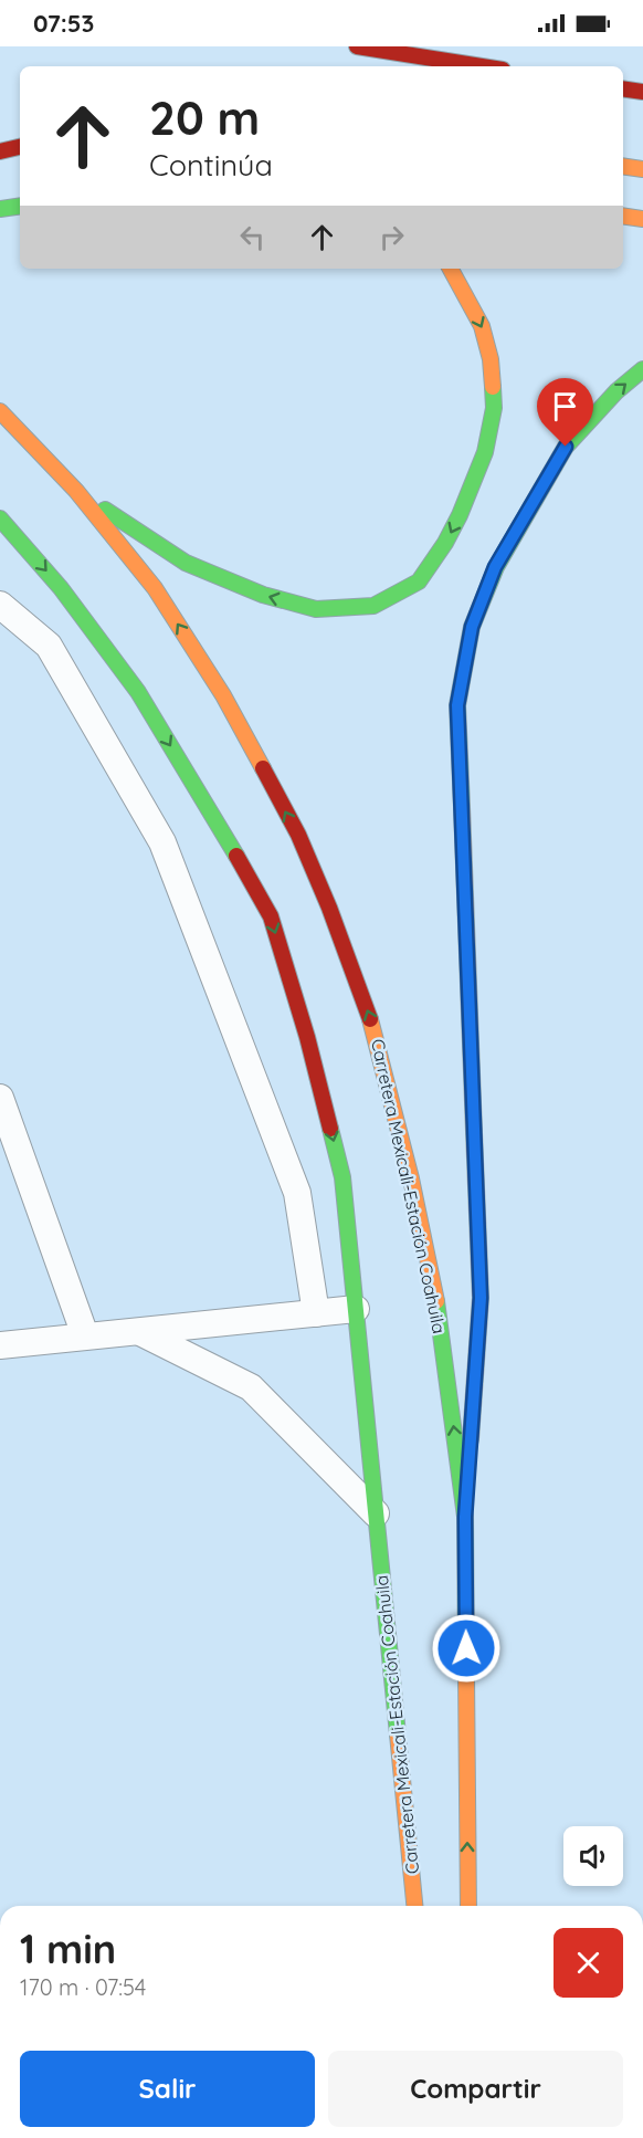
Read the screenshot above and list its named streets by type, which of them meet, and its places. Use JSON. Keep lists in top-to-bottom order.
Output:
{
  "streets": {
    "main road": ["Carretera Mexicali-Estación Coahuila"]
  },
  "page": {
    "status": "07:53",
    "turn": ["20 m", "Continúa"],
    "heading": ["1 min", "170 m · 07:54"],
    "buttons": ["Salir", "Compartir"]
  }
}
